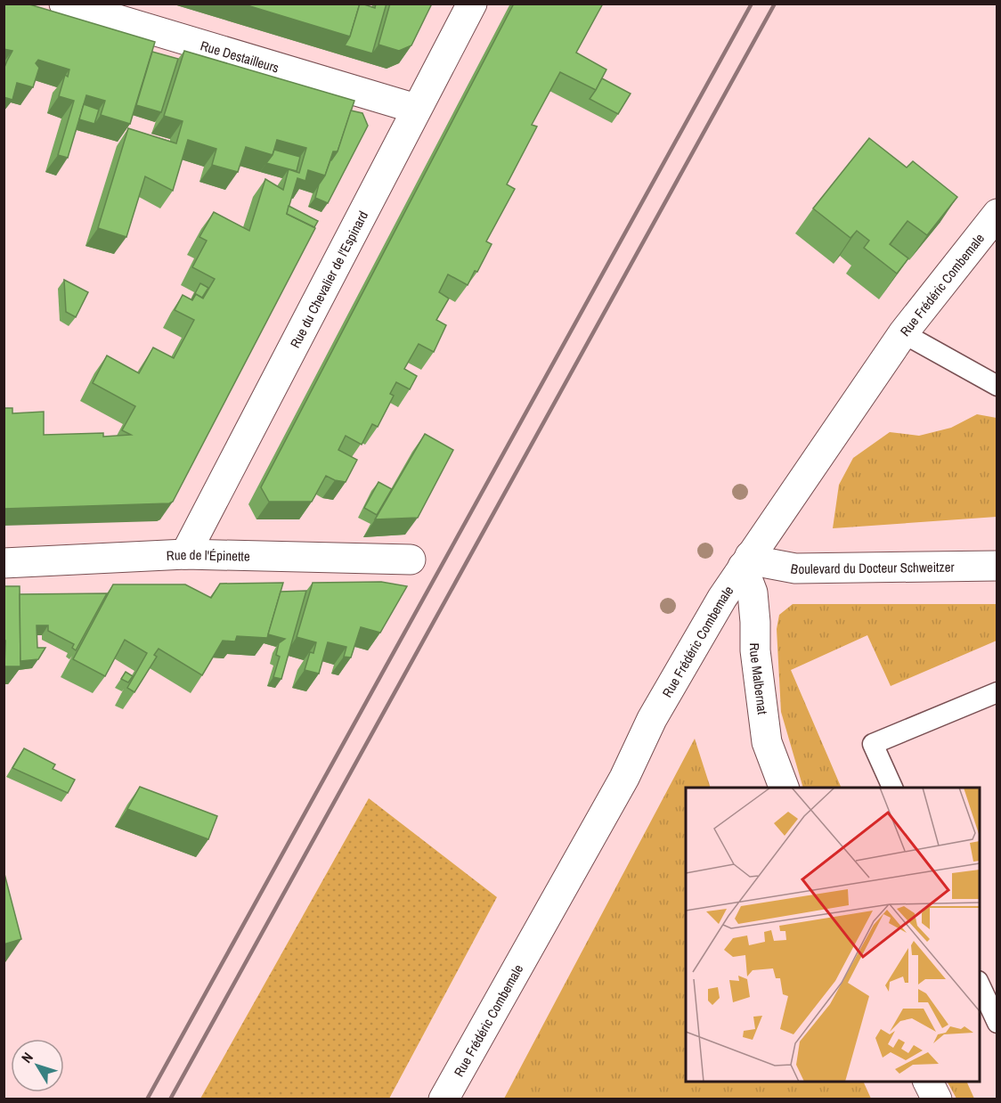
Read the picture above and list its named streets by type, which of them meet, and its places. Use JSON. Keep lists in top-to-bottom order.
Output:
{
  "streets": {
    "street": [
      "Rue Destailleurs",
      "Rue du Chevalier de l'Espinard",
      "Rue Frédéric Combemale",
      "Rue de l'Épinette",
      "Boulevard du Docteur Schweitzer",
      "Rue Malbernat"
    ]
  },
  "crossings": [
    ["Rue Destailleurs", "Rue du Chevalier de l'Espinard"],
    ["Rue du Chevalier de l'Espinard", "Rue de l'Épinette"],
    ["Rue Frédéric Combemale", "Boulevard du Docteur Schweitzer"],
    ["Rue Frédéric Combemale", "Rue Malbernat"],
    ["Boulevard du Docteur Schweitzer", "Rue Malbernat"]
  ],
  "north": "top left"
}
